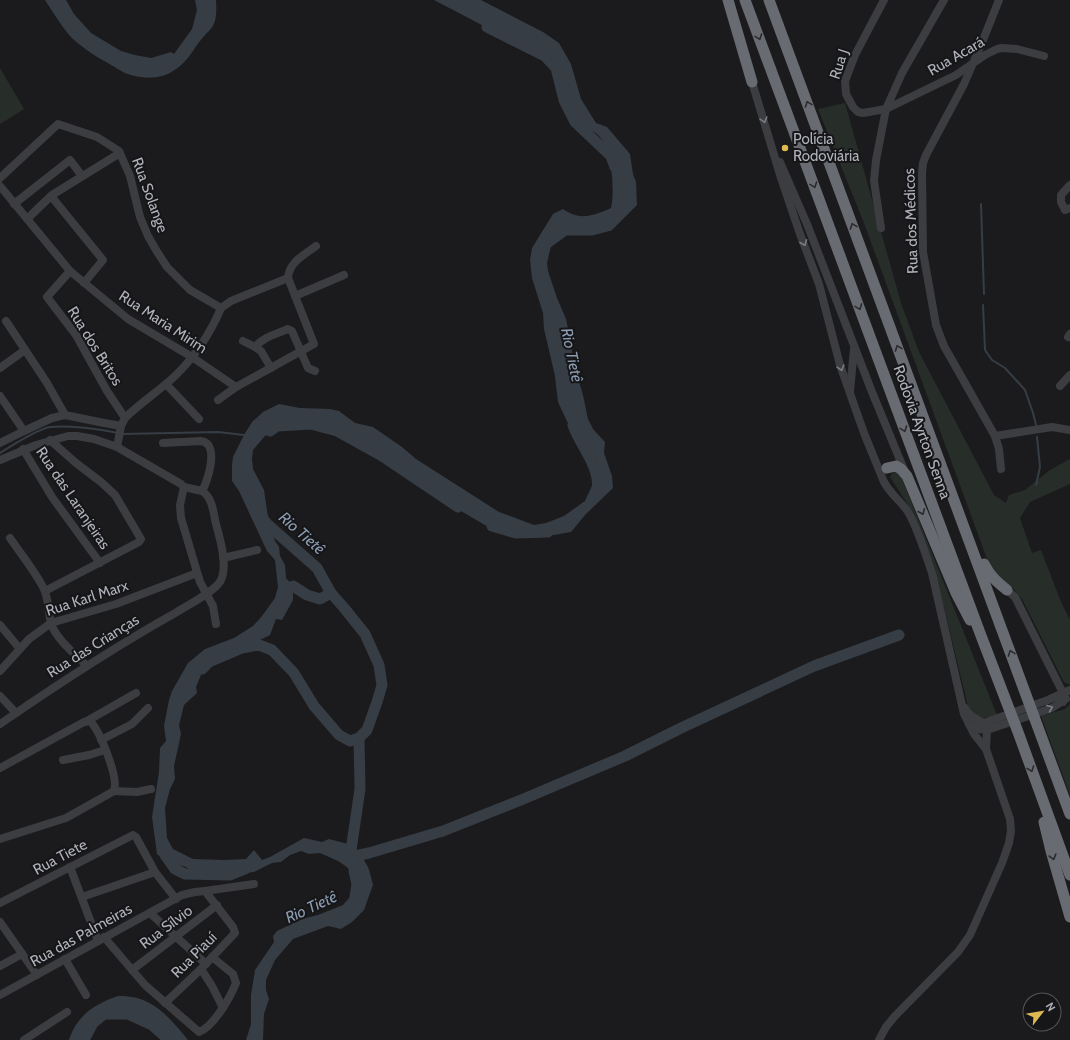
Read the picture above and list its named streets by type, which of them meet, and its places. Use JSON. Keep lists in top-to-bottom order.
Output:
{
  "streets": {
    "highway": ["Rodovia Ayrton Senna"],
    "street": [
      "Rua Acará",
      "Rua J",
      "Rua Solange",
      "Rua dos Médicos",
      "Rua Maria Mirim",
      "Rua dos Britos",
      "Rua das Laranjeiras",
      "Rua Karl Marx",
      "Rua das Crianças",
      "Rua Tiete",
      "Rua Sílvio",
      "Rua das Palmeiras",
      "Rua Piauí"
    ]
  },
  "crossings": [
    ["Rua Acará", "Rua J"],
    ["Rua Acará", "Rua dos Médicos"],
    ["Rua Maria Mirim", "Rua dos Britos"],
    ["Rua Sílvio", "Rua Piauí"]
  ],
  "water": ["Rio Tietê"],
  "places": ["Polícia Rodoviária"],
  "north": "top right"
}
